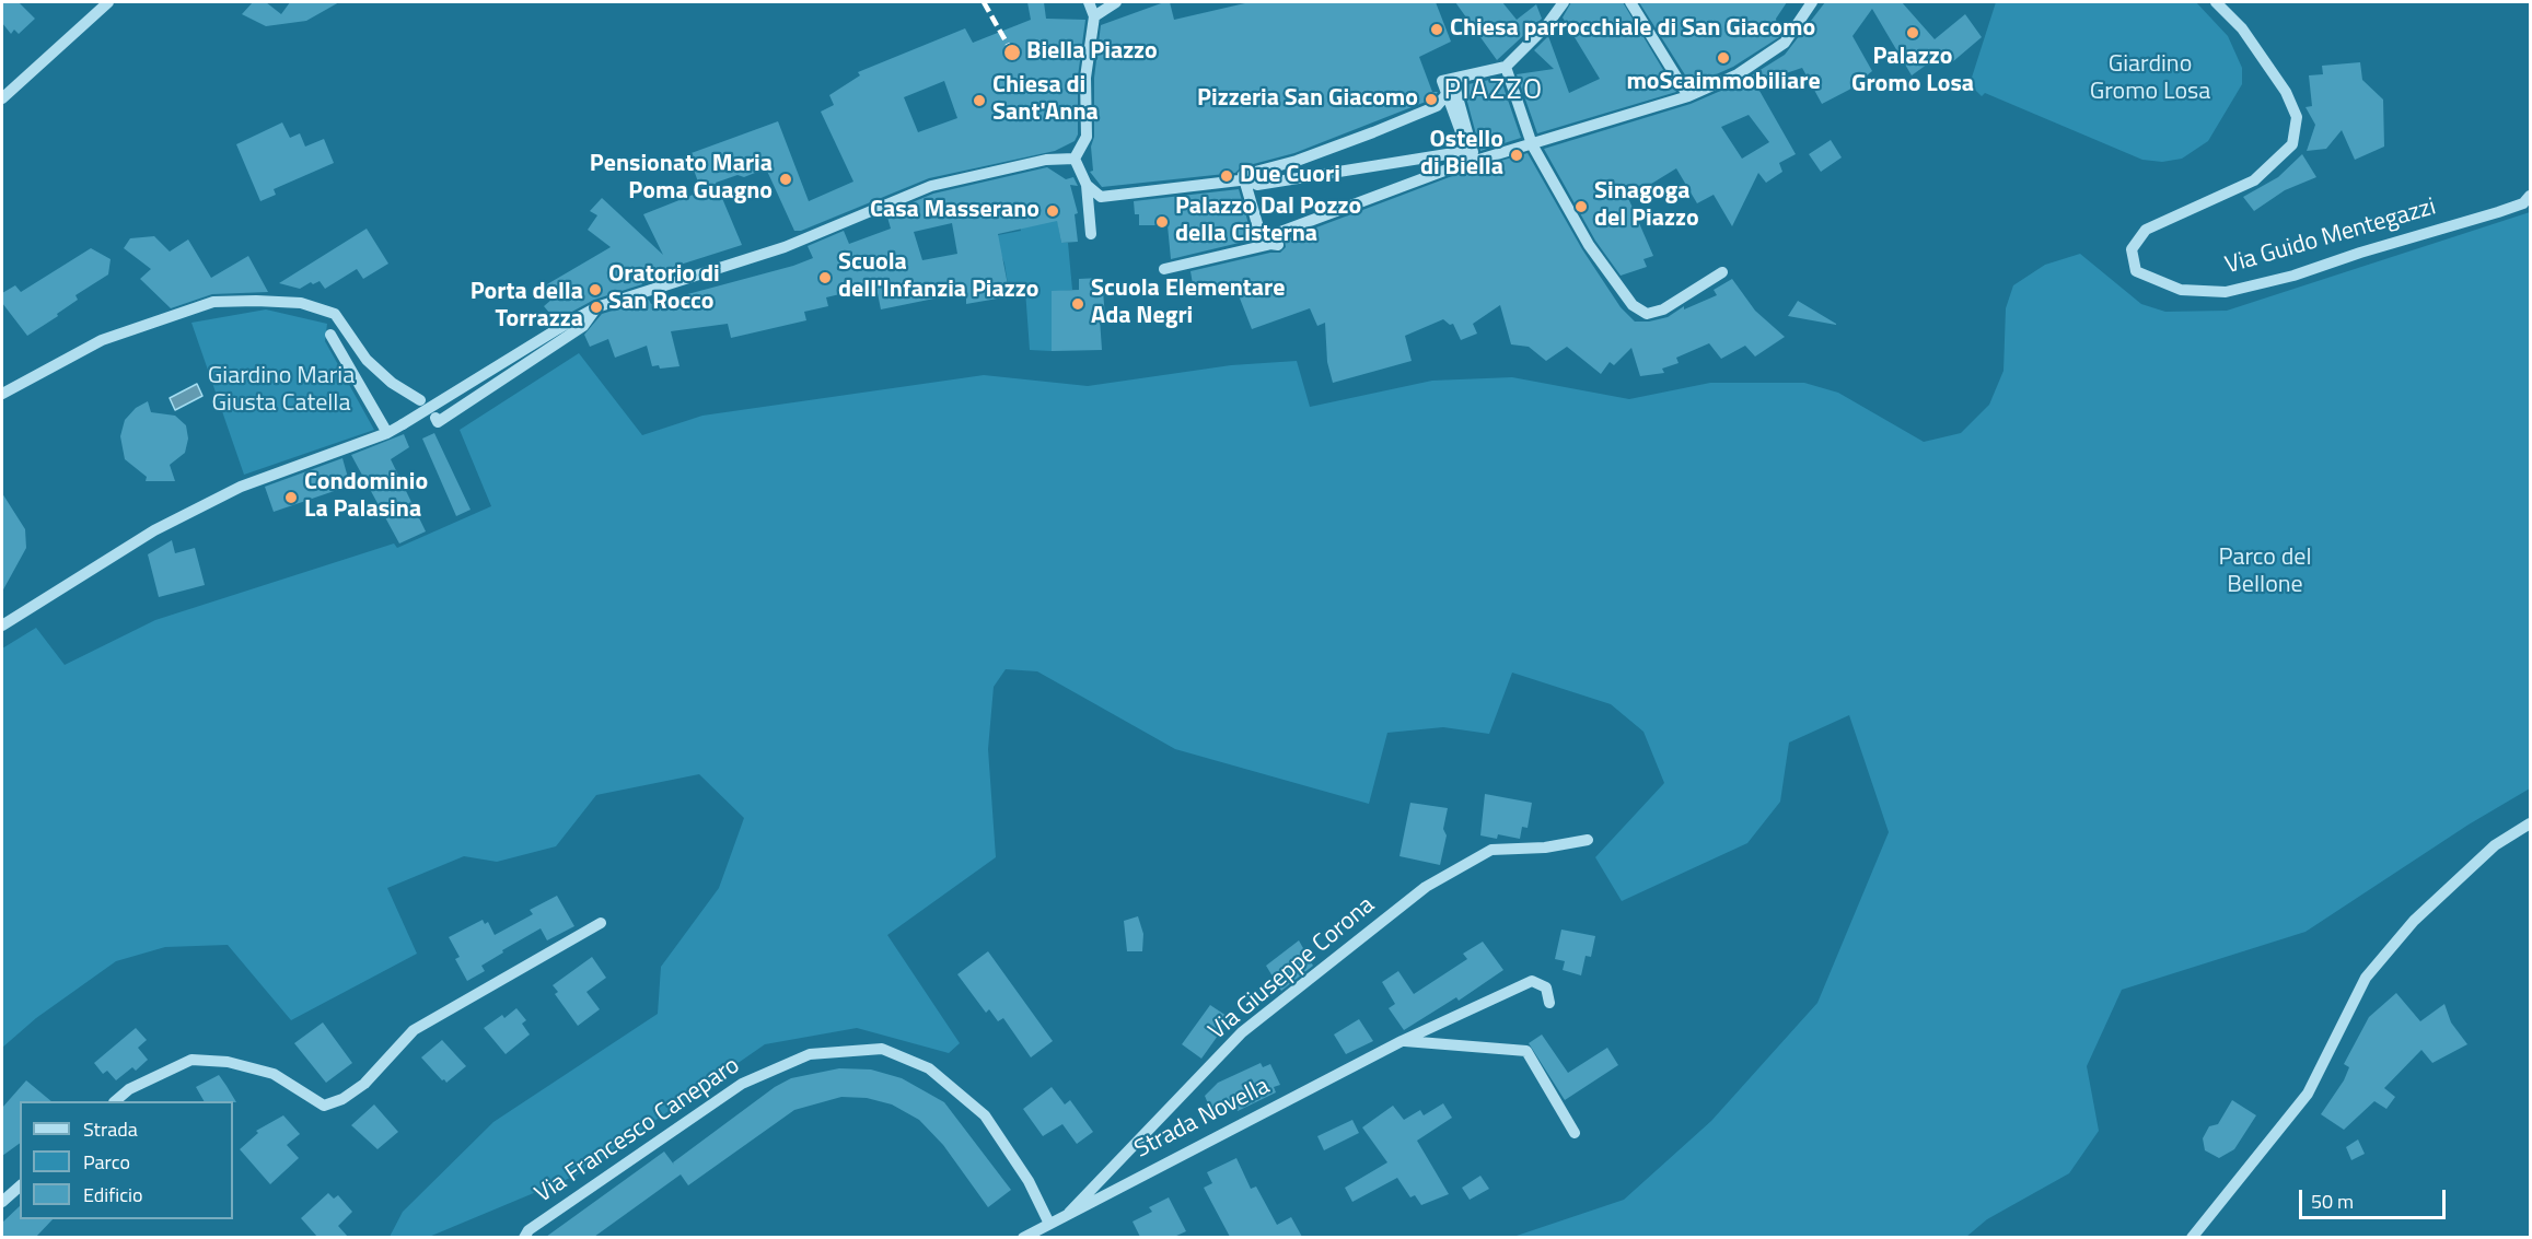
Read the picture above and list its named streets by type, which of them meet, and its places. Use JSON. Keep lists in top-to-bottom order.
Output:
{
  "streets": {
    "street": [
      "Via Guido Mentegazzi",
      "Via Giuseppe Corona",
      "Strada Novella",
      "Via Francesco Caneparo"
    ]
  },
  "crossings": [
    ["Via Giuseppe Corona", "Strada Novella"],
    ["Strada Novella", "Via Francesco Caneparo"]
  ],
  "districts": ["PIAZZO"],
  "parks": ["Giardino Gromo Losa", "Giardino Maria Giusta Catella", "Parco del Bellone"],
  "places": [
    "Chiesa parrocchiale di San Giacomo",
    "Palazzo Gromo Losa",
    "Biella Piazzo",
    "moScaimmobiliare",
    "Pizzeria San Giacomo",
    "Chiesa di Sant'Anna",
    "Ostello di Biella",
    "Due Cuori",
    "Pensionato Maria Poma Guagno",
    "Sinagoga del Piazzo",
    "Casa Masserano",
    "Palazzo Dal Pozzo della Cisterna",
    "Scuola dell'Infanzia Piazzo",
    "Oratorio di San Rocco",
    "Scuola Elementare Ada Negri",
    "Porta della Torrazza",
    "Condominio La Palasina"
  ],
  "legend": ["Strada", "Parco", "Edificio"],
  "scale_bar": "50 m"
}
